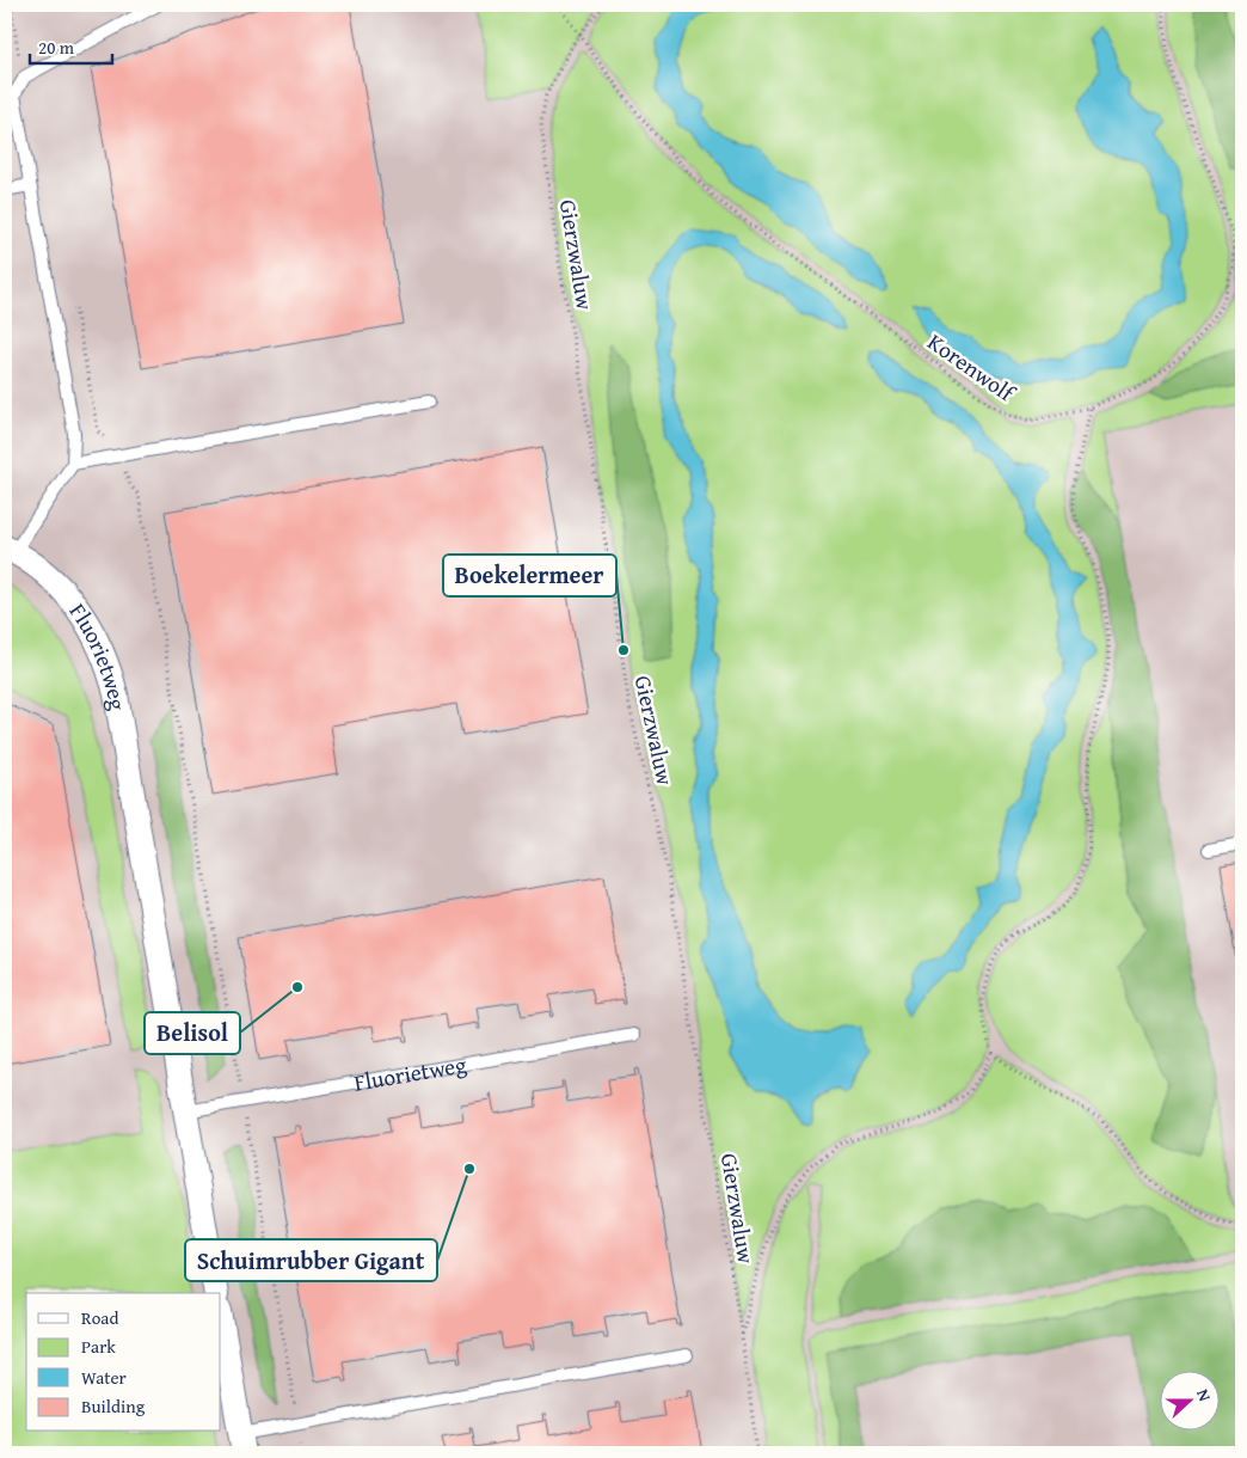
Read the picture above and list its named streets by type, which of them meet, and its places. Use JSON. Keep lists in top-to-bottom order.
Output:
{
  "streets": {
    "street": ["Fluorietweg"],
    "path": ["Gierzwaluw", "Korenwolf"]
  },
  "crossings": [
    ["Gierzwaluw", "Korenwolf"]
  ],
  "places": ["Boekelermeer", "Belisol", "Schuimrubber Gigant"],
  "legend": [
    "Road",
    "Park",
    "Water",
    "Building"
  ],
  "scale_bar": "20 m",
  "north": "right"
}
